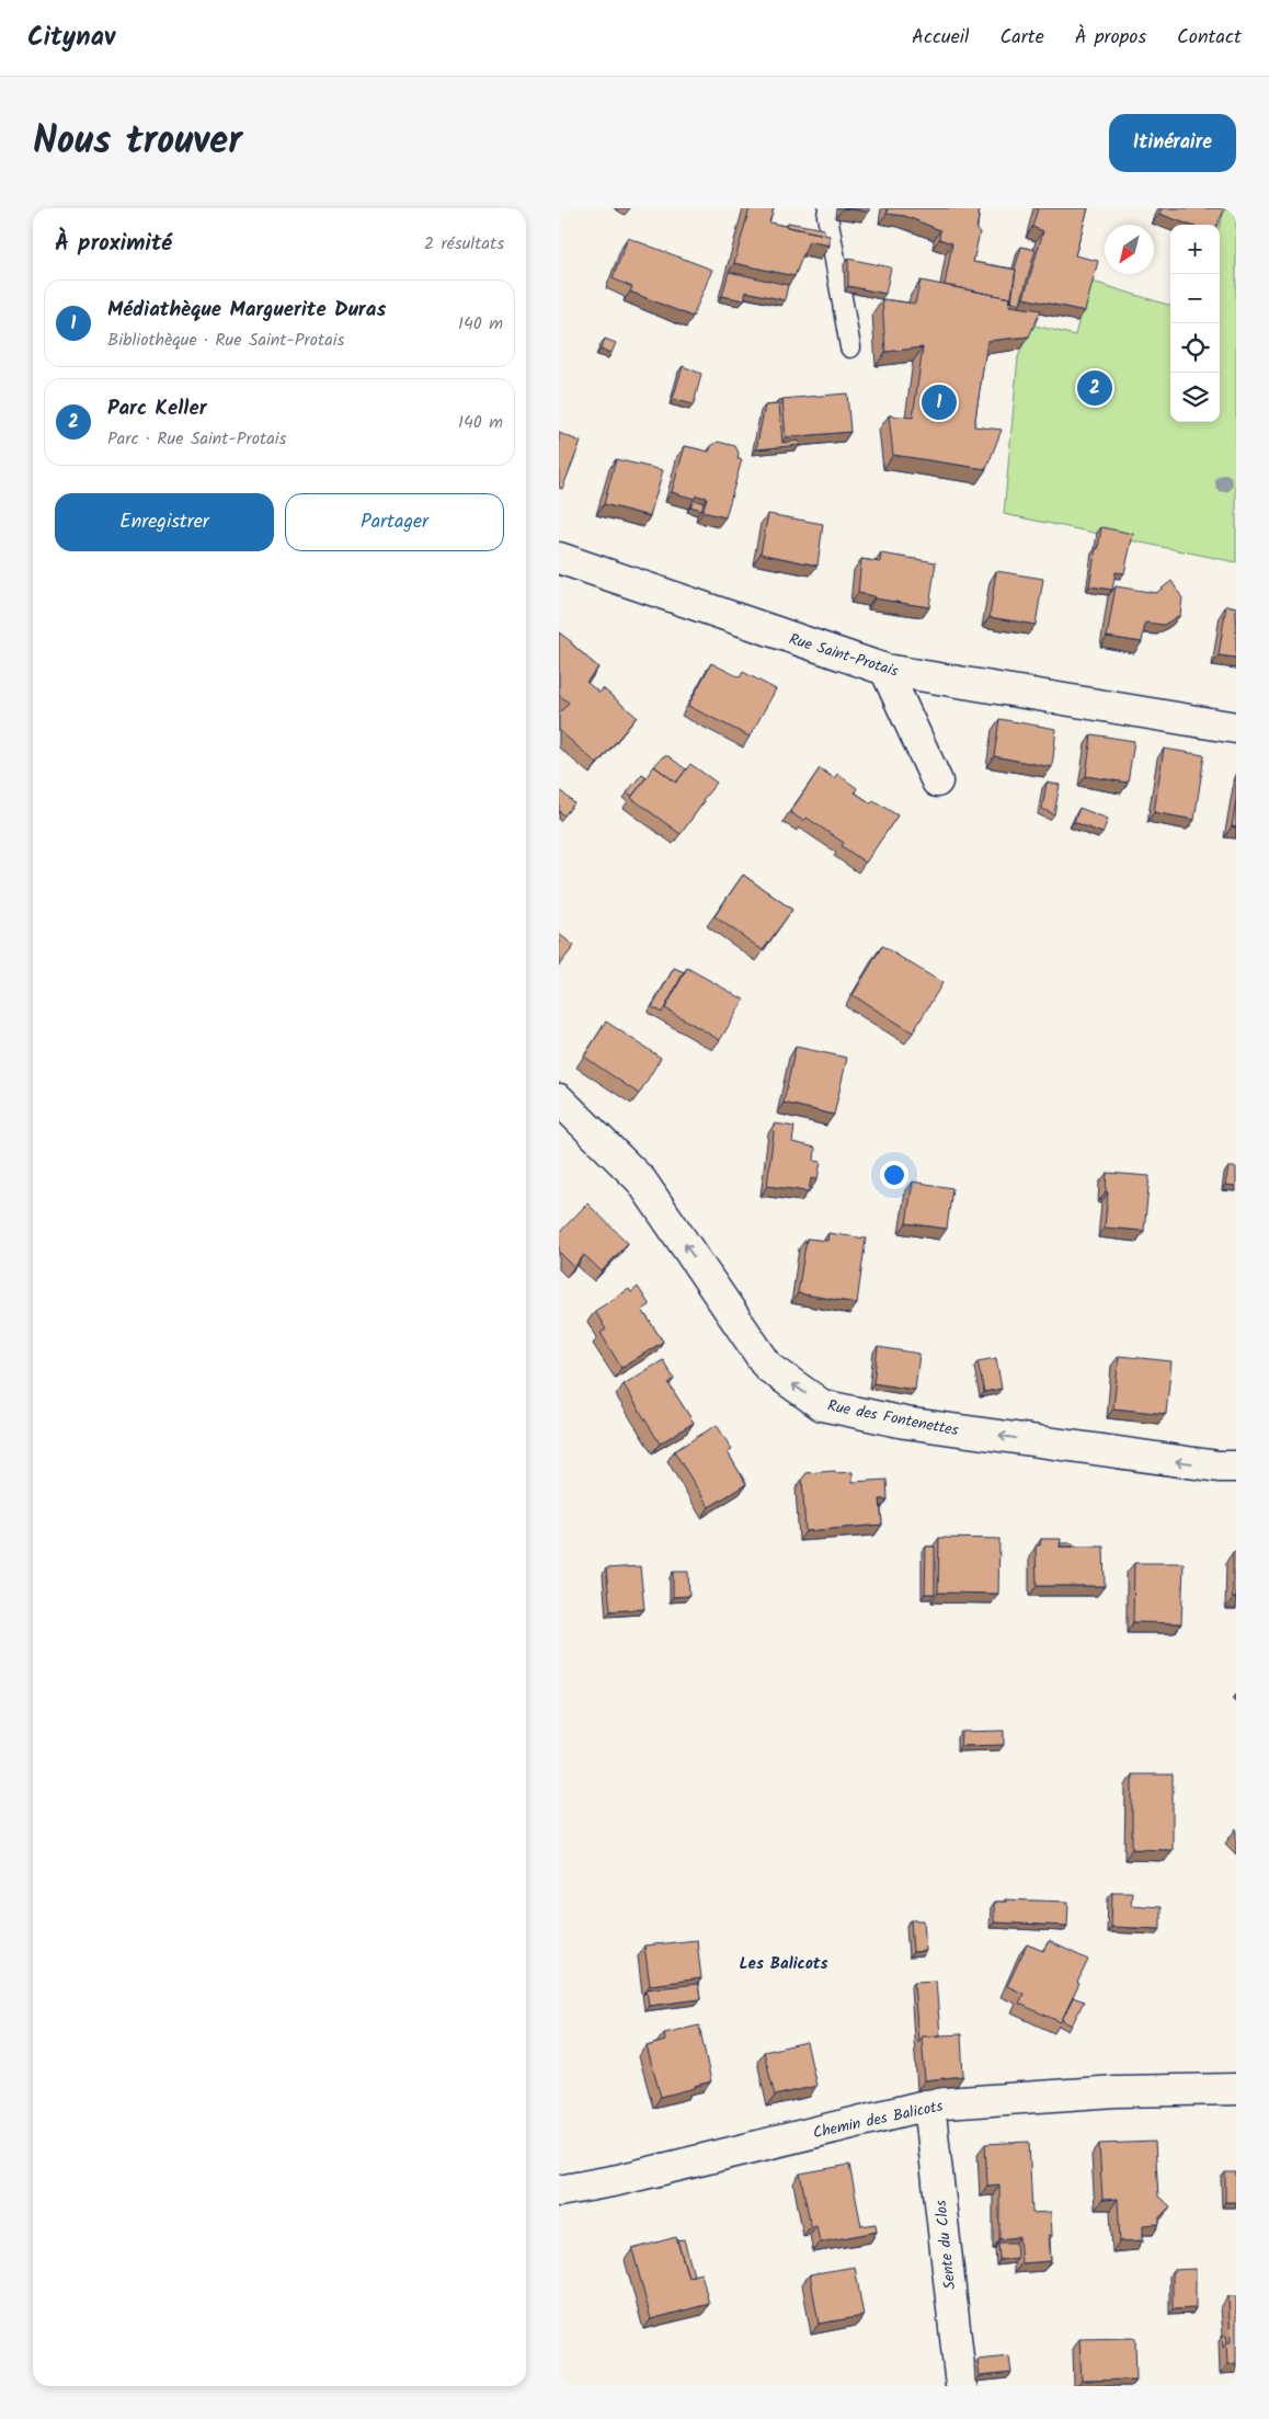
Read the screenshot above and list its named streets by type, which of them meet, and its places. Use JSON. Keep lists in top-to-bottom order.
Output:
{
  "streets": {
    "street": [
      "Rue Saint-Protais",
      "Rue des Fontenettes",
      "Chemin des Balicots",
      "Sente du Clos"
    ]
  },
  "crossings": [
    ["Chemin des Balicots", "Sente du Clos"]
  ],
  "one_way": ["Rue des Fontenettes"],
  "districts": ["Les Balicots"],
  "north": "bottom left",
  "page": {
    "header": "Citynav",
    "nav": [
      "Accueil",
      "Carte",
      "À propos",
      "Contact"
    ],
    "title": "Nous trouver",
    "buttons": [
      "Itinéraire",
      ["Enregistrer", "Partager"]
    ],
    "heading": ["À proximité", "2 résultats"],
    "map_buttons": ["+", "−"],
    "list": [
      {
        "mark": "1",
        "name": "Médiathèque Marguerite Duras",
        "note": "Bibliothèque · Rue Saint-Protais",
        "value": "140 m"
      },
      {
        "mark": "2",
        "name": "Parc Keller",
        "note": "Parc · Rue Saint-Protais",
        "value": "140 m"
      }
    ],
    "pins": ["2", "1"]
  }
}
